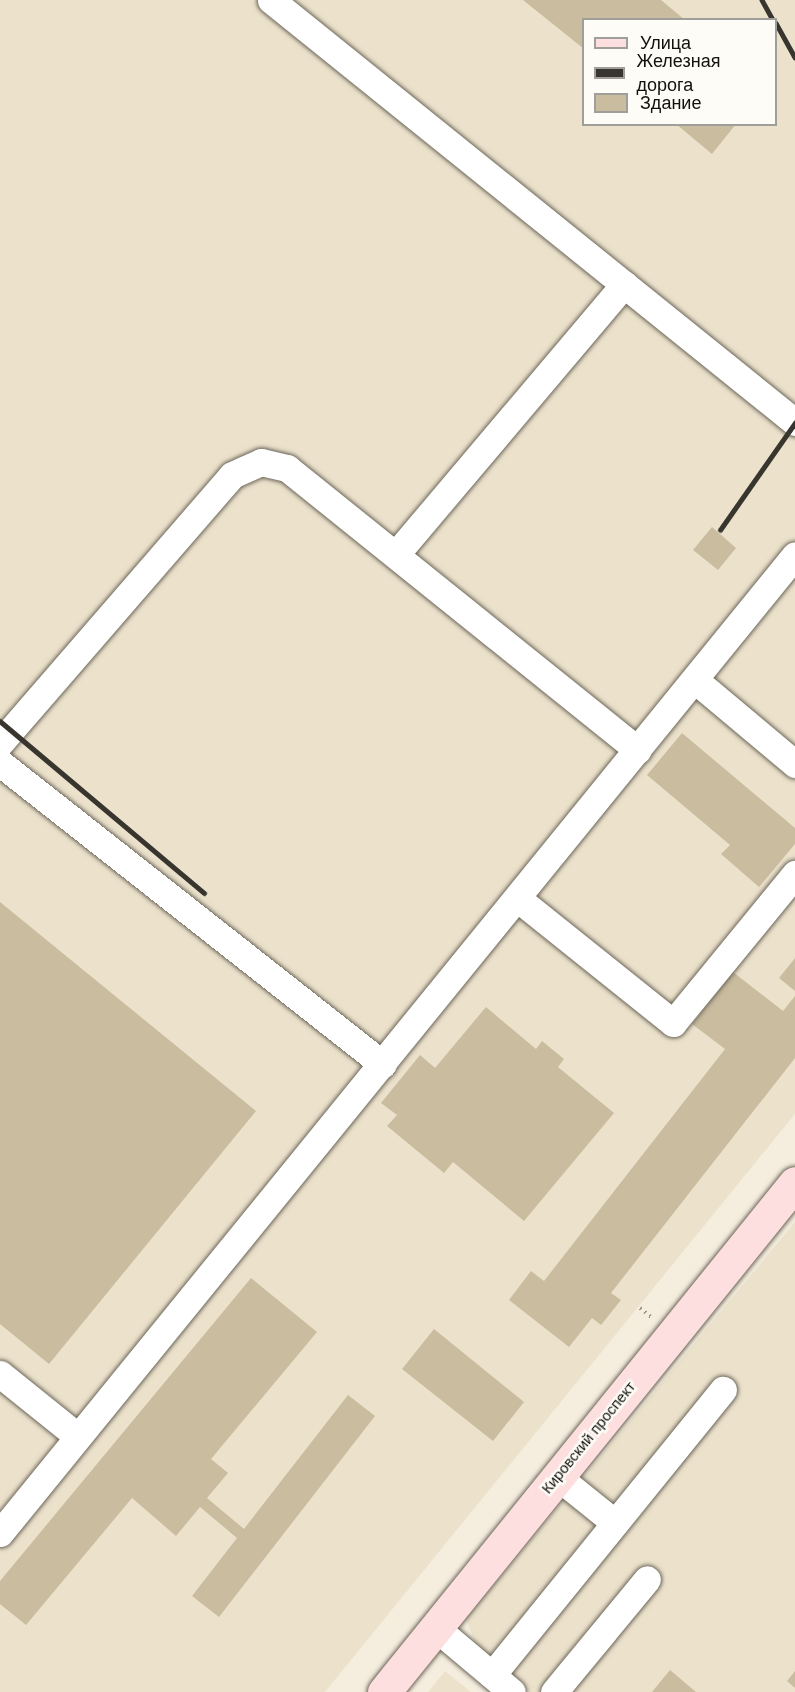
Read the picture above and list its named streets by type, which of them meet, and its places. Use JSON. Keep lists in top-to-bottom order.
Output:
{
  "streets": {
    "main road": ["Кировский проспект"]
  },
  "legend": ["Улица", "Железная дорога", "Здание"]
}
